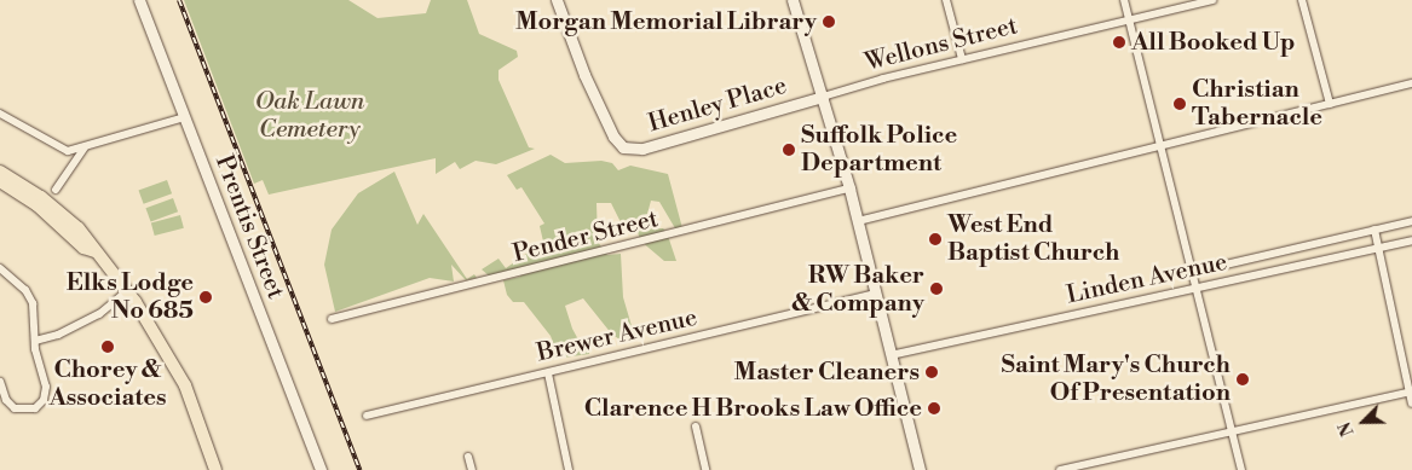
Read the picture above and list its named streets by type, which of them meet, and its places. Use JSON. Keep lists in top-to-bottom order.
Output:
{
  "streets": {
    "street": [
      "Wellons Street",
      "Henley Place",
      "Prentis Street",
      "Pender Street",
      "Linden Avenue",
      "Brewer Avenue"
    ]
  },
  "crossings": [
    ["Wellons Street", "Henley Place"]
  ],
  "parks": ["Oak Lawn Cemetery"],
  "places": [
    "Morgan Memorial Library",
    "All Booked Up",
    "Christian Tabernacle",
    "Suffolk Police Department",
    "West End Baptist Church",
    "RW Baker & Company",
    "Elks Lodge No 685",
    "Chorey & Associates",
    "Master Cleaners",
    "Saint Mary's Church Of Presentation",
    "Clarence H Brooks Law Office"
  ],
  "north": "bottom left"
}
